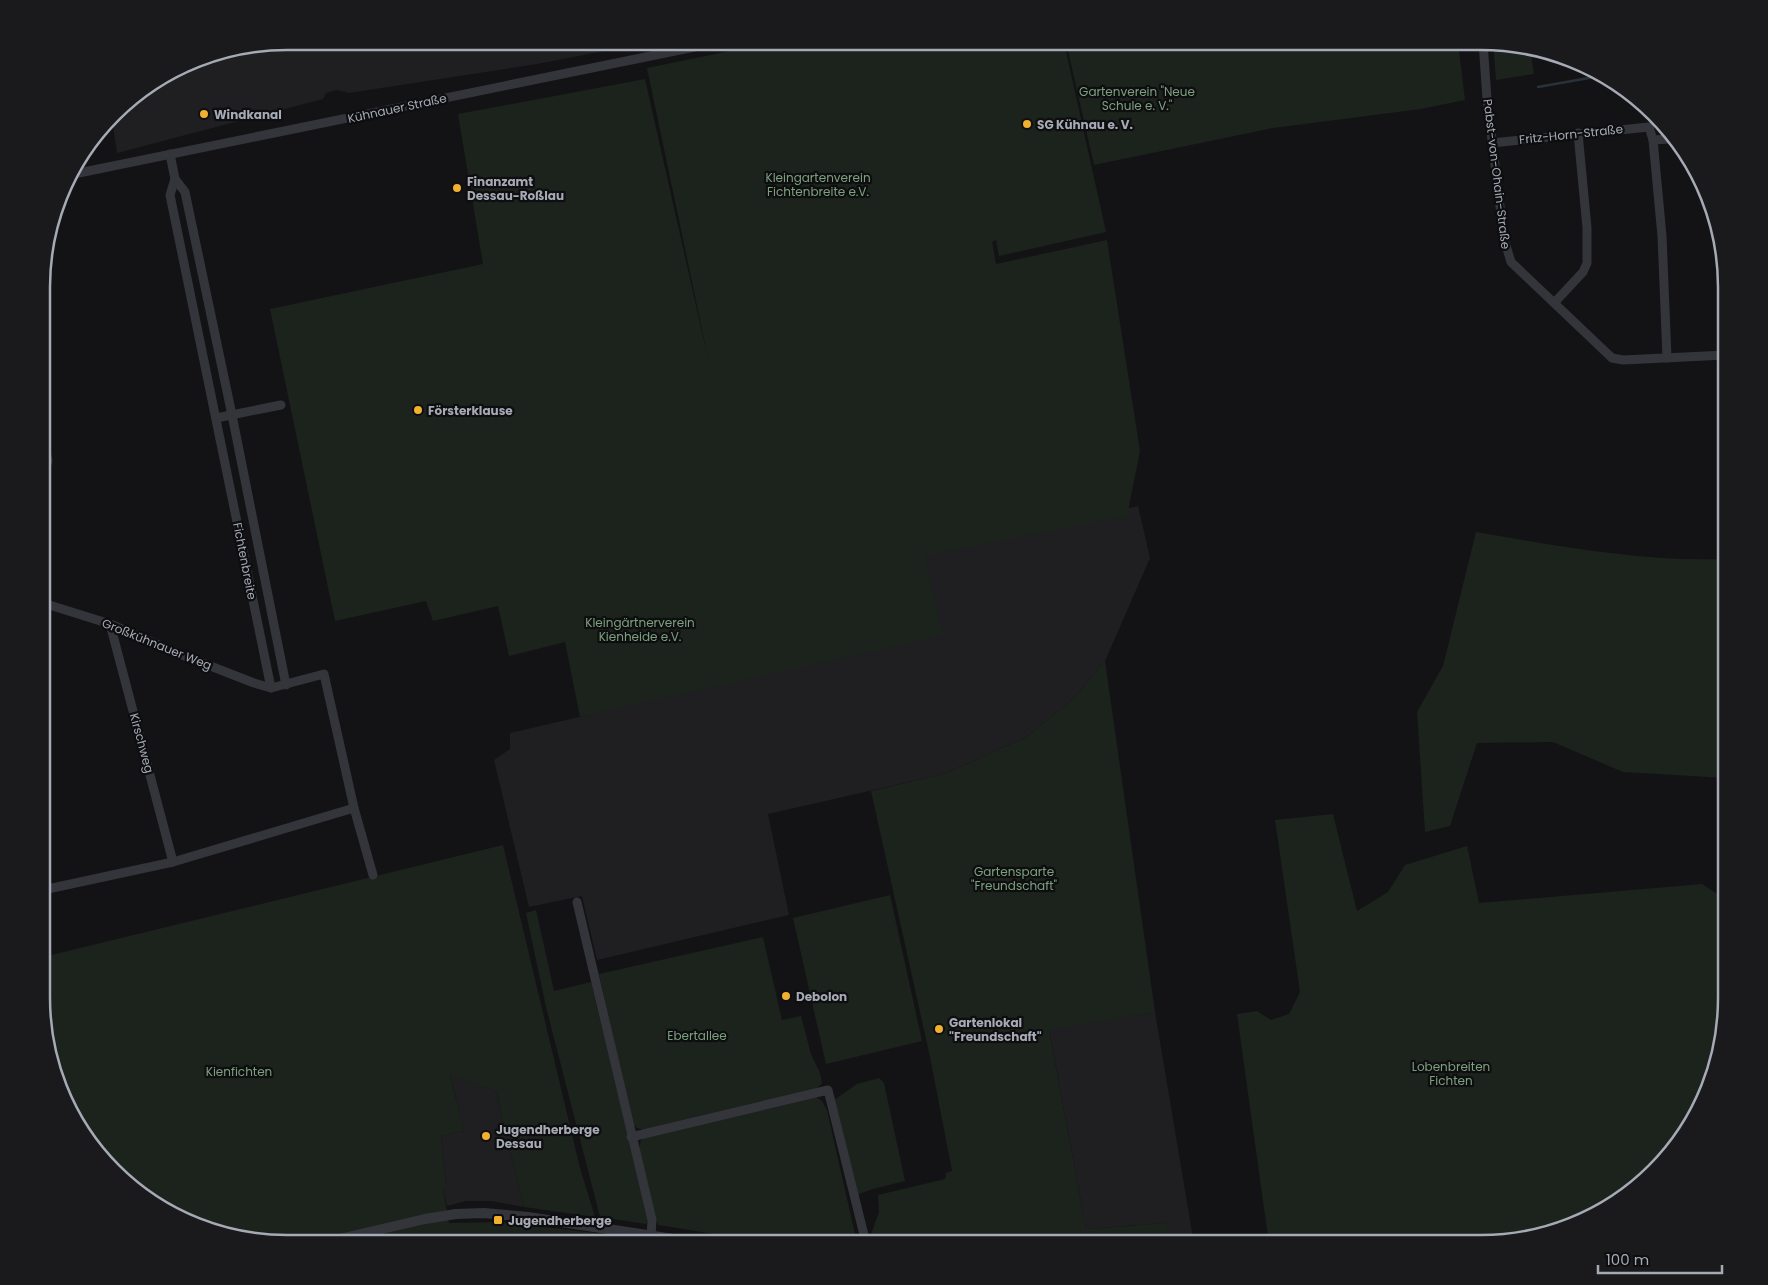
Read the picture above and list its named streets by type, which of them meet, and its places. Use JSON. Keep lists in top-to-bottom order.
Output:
{
  "streets": {
    "street": [
      "Kühnauer Straße",
      "Fritz-Horn-Straße",
      "Pabst-von-Ohain-Straße",
      "Fichtenbreite",
      "Großkühnauer Weg",
      "Kirschweg"
    ]
  },
  "crossings": [
    ["Kühnauer Straße", "Fichtenbreite"],
    ["Fritz-Horn-Straße", "Pabst-von-Ohain-Straße"],
    ["Fichtenbreite", "Großkühnauer Weg"],
    ["Großkühnauer Weg", "Kirschweg"]
  ],
  "parks": [
    "Gartenverein \"Neue Schule e. V.\"",
    "Kleingartenverein Fichtenbreite e.V.",
    "Kleingärtnerverein Kienheide e.V.",
    "Gartensparte \"Freundschaft\"",
    "Ebertallee",
    "Lobenbreiten Fichten",
    "Kienfichten"
  ],
  "places": {
    "other": [
      "Windkanal",
      "SG Kühnau e. V.",
      "Finanzamt Dessau-Roßlau",
      "Försterklause",
      "Debolon",
      "Gartenlokal \"Freundschaft\"",
      "Jugendherberge Dessau"
    ],
    "transit": ["Jugendherberge"]
  },
  "scale_bar": "100 m"
}
